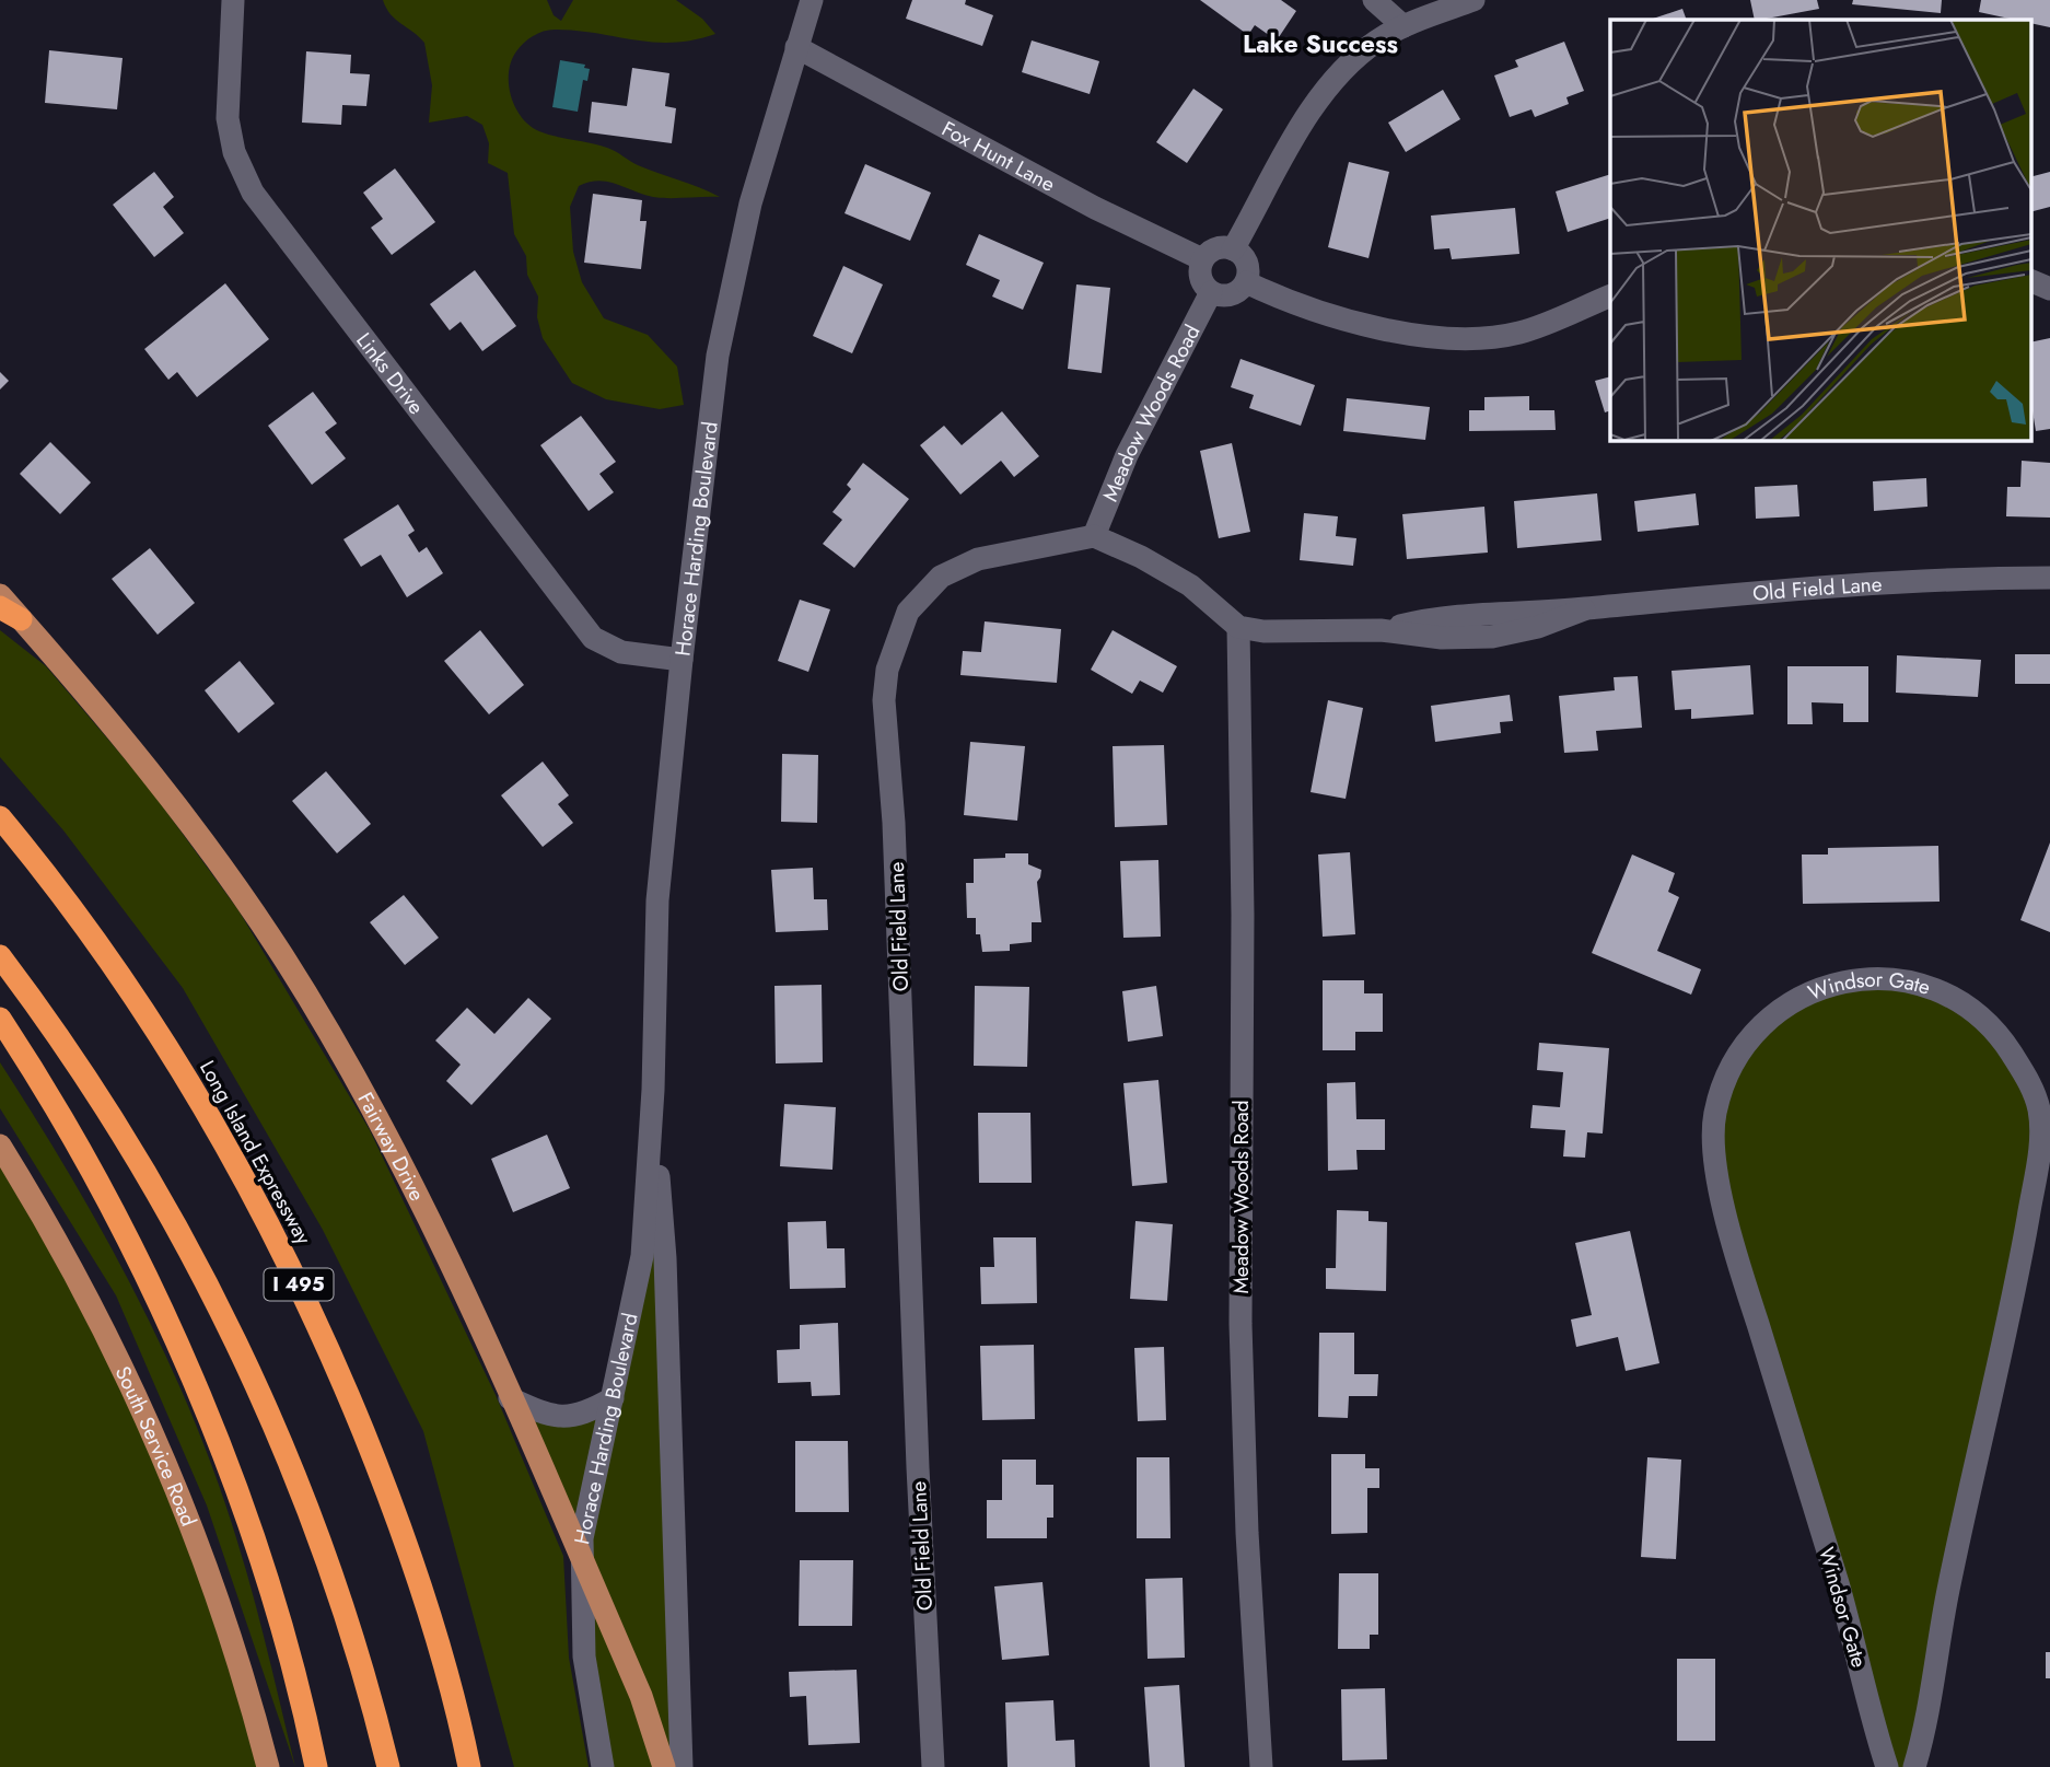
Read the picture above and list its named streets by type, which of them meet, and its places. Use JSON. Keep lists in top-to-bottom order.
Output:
{
  "streets": {
    "highway": ["Long Island Expressway", "I 495"],
    "main road": ["Fairway Drive", "South Service Road"],
    "street": [
      "Fox Hunt Lane",
      "Links Drive",
      "Meadow Woods Road",
      "Horace Harding Boulevard",
      "Old Field Lane",
      "Windsor Gate"
    ]
  },
  "crossings": [
    ["Fox Hunt Lane", "Meadow Woods Road"],
    ["Fox Hunt Lane", "Horace Harding Boulevard"],
    ["Links Drive", "Horace Harding Boulevard"],
    ["Meadow Woods Road", "Old Field Lane"],
    ["Horace Harding Boulevard", "Fairway Drive"]
  ],
  "districts": ["Lake Success"]
}
